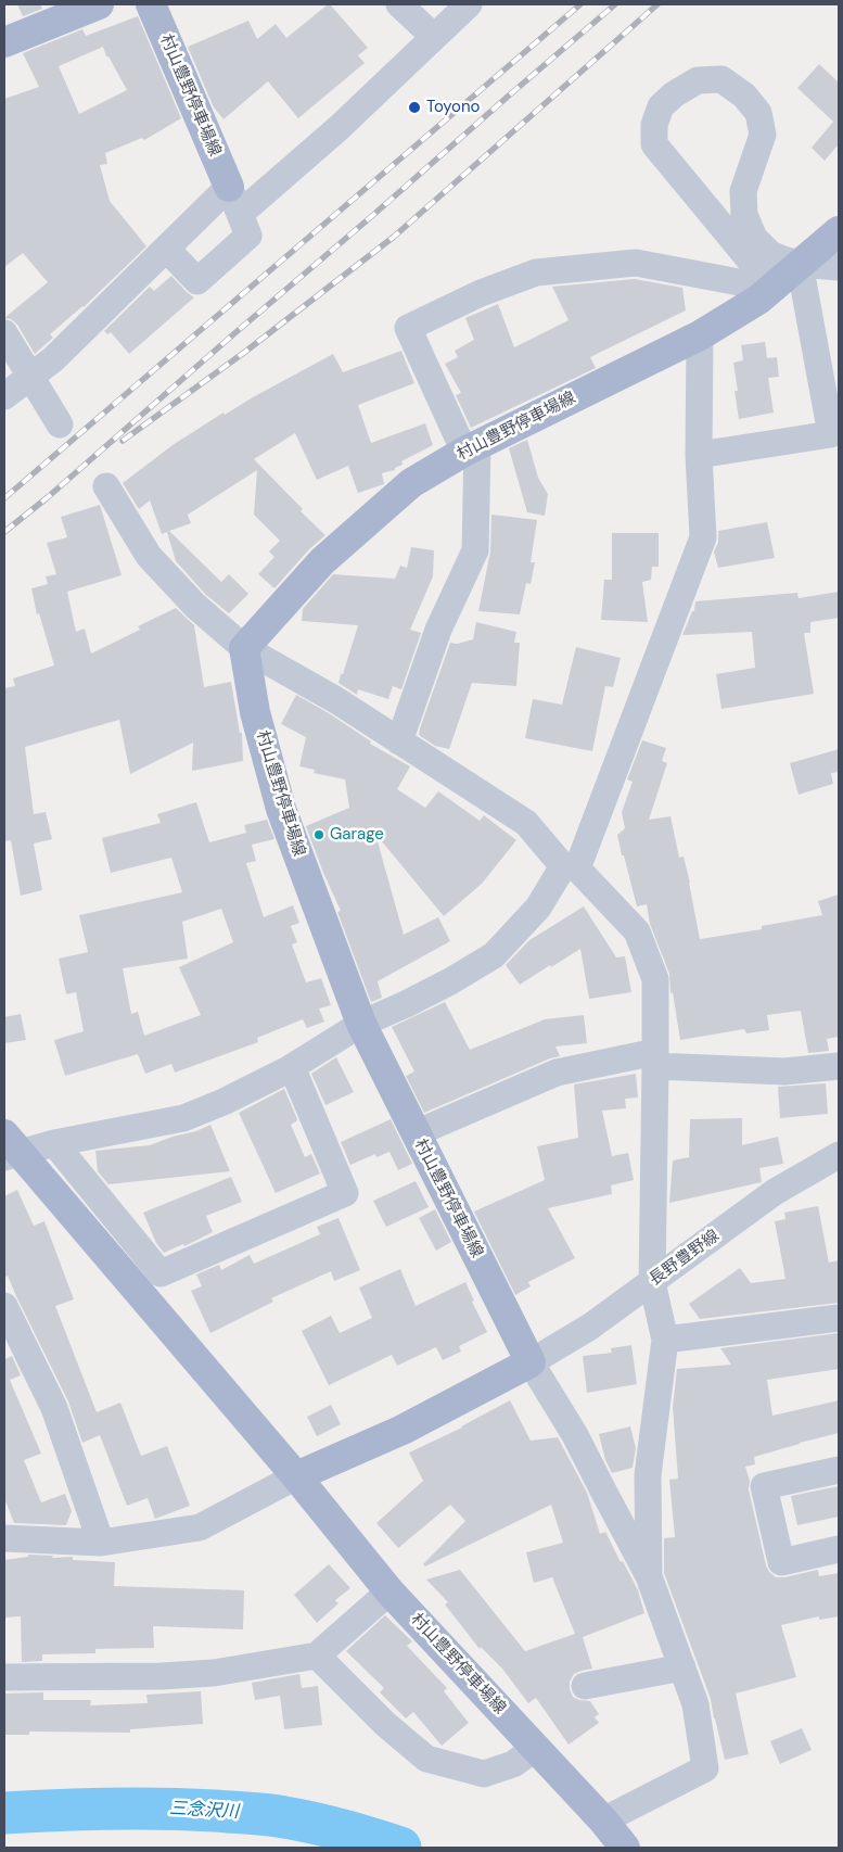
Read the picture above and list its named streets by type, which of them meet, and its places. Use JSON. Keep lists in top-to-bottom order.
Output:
{
  "streets": {
    "main road": ["村山豊野停車場線"],
    "street": ["長野豊野線"]
  },
  "crossings": [
    ["村山豊野停車場線", "長野豊野線"]
  ],
  "water": ["三念沢川"],
  "places": ["Toyono", "Garage"]
}
